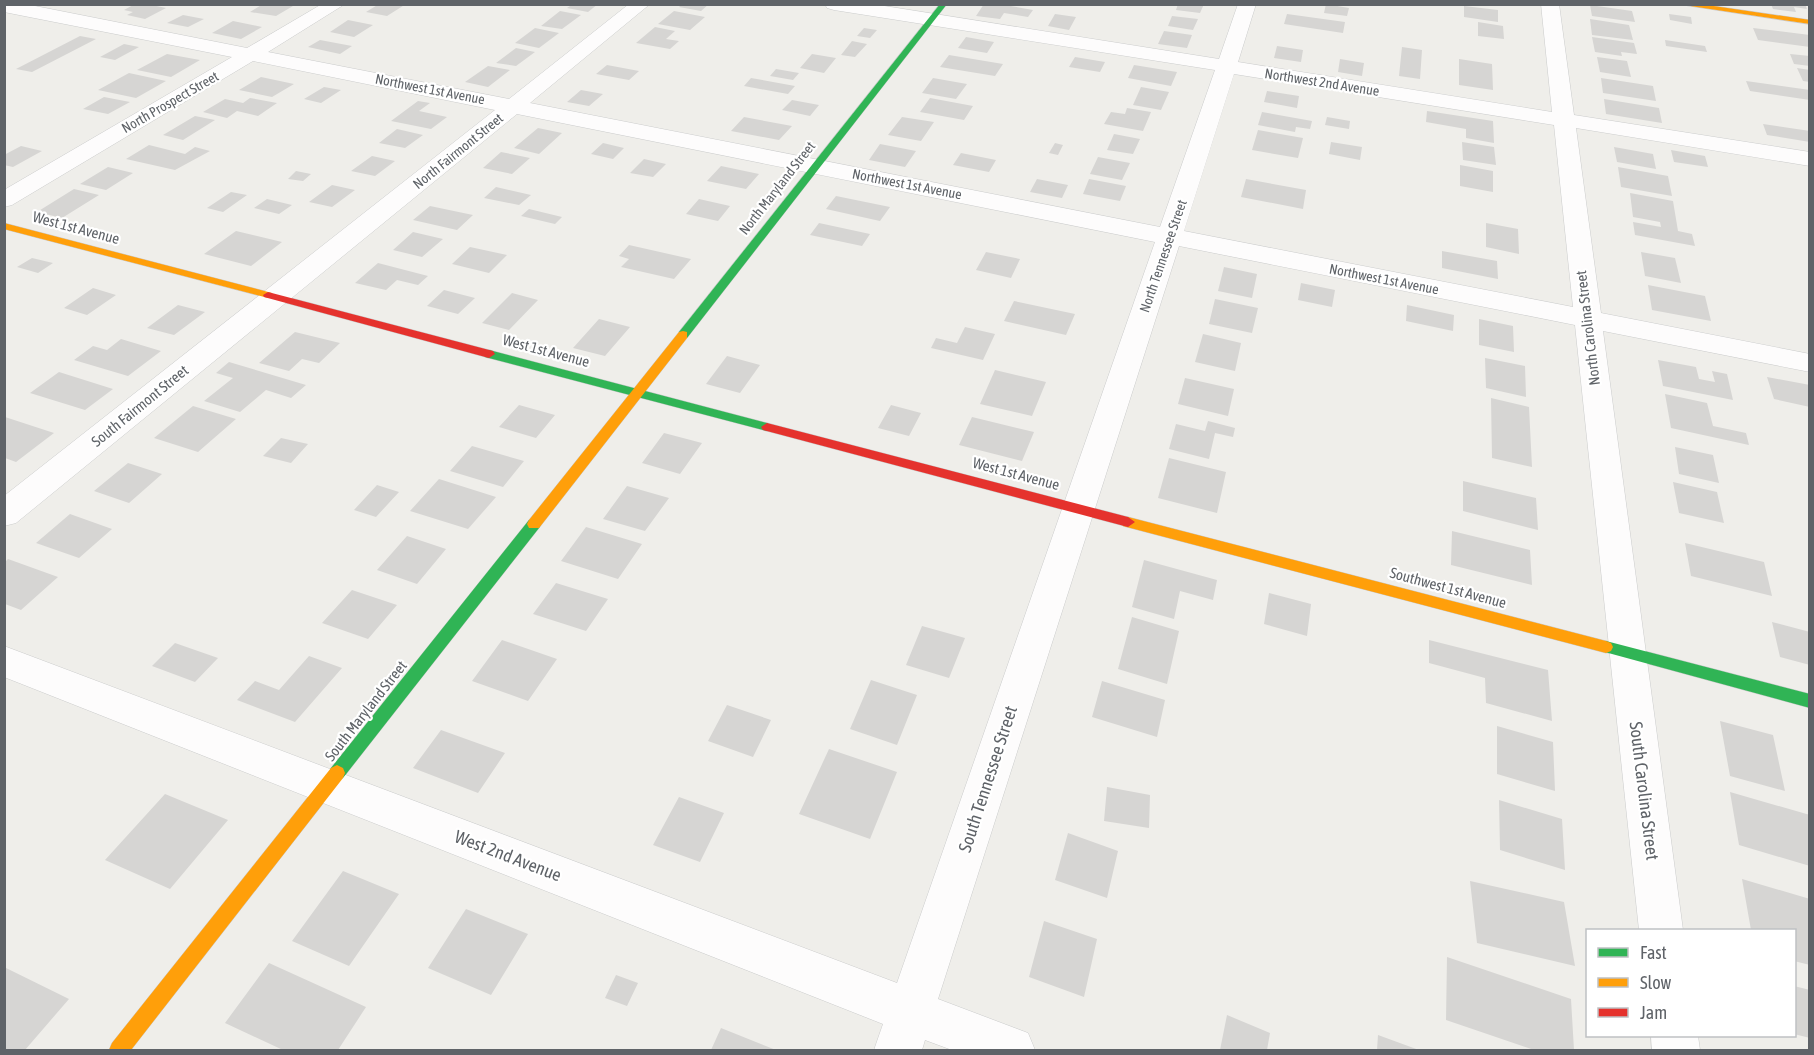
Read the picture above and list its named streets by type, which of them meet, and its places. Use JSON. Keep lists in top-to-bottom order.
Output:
{
  "streets": {
    "street": [
      "Northwest 2nd Avenue",
      "Northwest 1st Avenue",
      "North Prospect Street",
      "North Fairmont Street",
      "North Maryland Street",
      "West 1st Avenue",
      "North Tennessee Street",
      "North Carolina Street",
      "South Fairmont Street",
      "Southwest 1st Avenue",
      "South Maryland Street",
      "South Tennessee Street",
      "South Carolina Street",
      "West 2nd Avenue"
    ]
  },
  "crossings": [
    ["Northwest 2nd Avenue", "North Maryland Street"],
    ["Northwest 2nd Avenue", "North Tennessee Street"],
    ["Northwest 2nd Avenue", "North Carolina Street"],
    ["Northwest 1st Avenue", "North Prospect Street"],
    ["Northwest 1st Avenue", "North Fairmont Street"],
    ["Northwest 1st Avenue", "North Maryland Street"],
    ["Northwest 1st Avenue", "North Tennessee Street"],
    ["Northwest 1st Avenue", "North Carolina Street"],
    ["North Fairmont Street", "West 1st Avenue"],
    ["North Fairmont Street", "South Fairmont Street"],
    ["North Maryland Street", "West 1st Avenue"],
    ["North Maryland Street", "South Maryland Street"],
    ["West 1st Avenue", "North Tennessee Street"],
    ["West 1st Avenue", "South Fairmont Street"],
    ["West 1st Avenue", "Southwest 1st Avenue"],
    ["West 1st Avenue", "South Maryland Street"],
    ["West 1st Avenue", "South Tennessee Street"],
    ["North Tennessee Street", "Southwest 1st Avenue"],
    ["North Tennessee Street", "South Tennessee Street"],
    ["North Carolina Street", "Southwest 1st Avenue"],
    ["North Carolina Street", "South Carolina Street"],
    ["Southwest 1st Avenue", "South Tennessee Street"],
    ["Southwest 1st Avenue", "South Carolina Street"],
    ["South Maryland Street", "West 2nd Avenue"],
    ["South Tennessee Street", "West 2nd Avenue"]
  ],
  "legend": ["Fast", "Slow", "Jam"]
}
